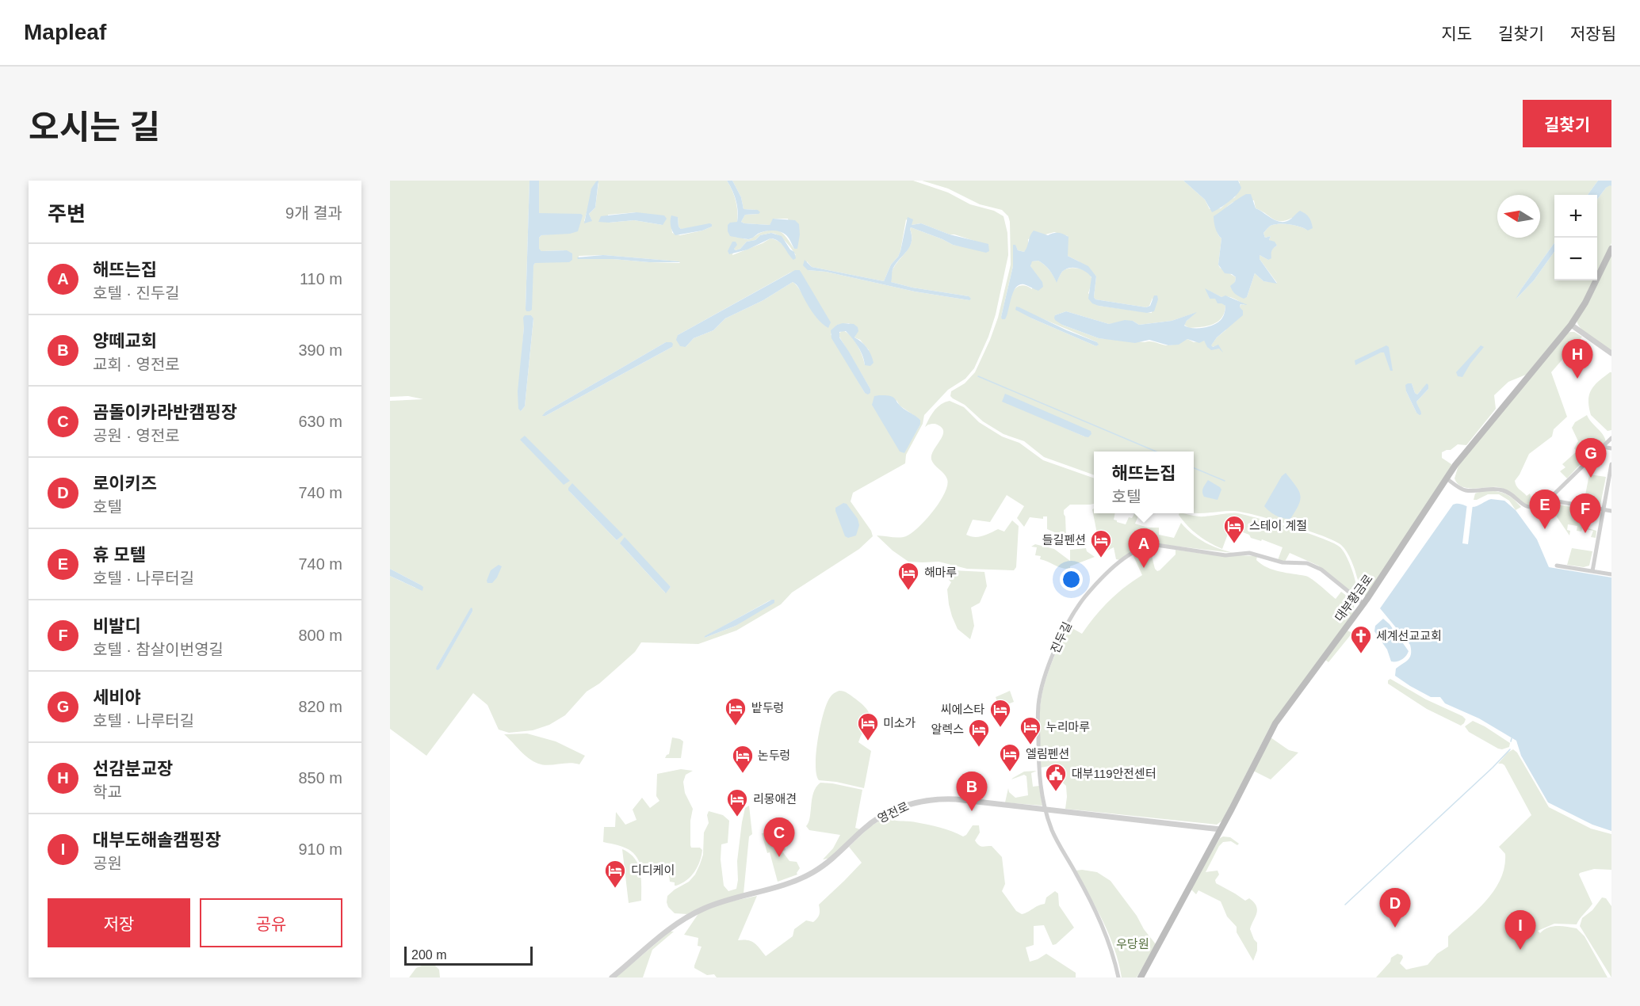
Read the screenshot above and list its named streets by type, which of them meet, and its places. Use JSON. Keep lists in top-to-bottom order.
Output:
{
  "streets": {
    "main road": ["대부황금로"],
    "street": ["진두길", "영전로"]
  },
  "crossings": [
    ["대부황금로", "진두길"],
    ["대부황금로", "영전로"],
    ["진두길", "영전로"]
  ],
  "parks": ["우당원"],
  "places": {
    "hotel": [
      "스테이 계절",
      "들길펜션",
      "해마루",
      "밭두렁",
      "씨에스타",
      "미소가",
      "누리마루",
      "알렉스",
      "엘림펜션",
      "논두렁",
      "리몽애견",
      "디디케이"
    ],
    "church": ["세계선교교회"],
    "public building": ["대부119안전센터"]
  },
  "scale_bar": "200 m",
  "north": "left",
  "page": {
    "header": "Mapleaf",
    "nav": ["지도", "길찾기", "저장됨"],
    "title": "오시는 길",
    "buttons": [
      "길찾기",
      ["저장", "공유"]
    ],
    "heading": ["주변", "9개 결과"],
    "map_buttons": ["+", "−"],
    "list": [
      {
        "mark": "A",
        "name": "해뜨는집",
        "note": "호텔 · 진두길",
        "value": "110 m"
      },
      {
        "mark": "B",
        "name": "양떼교회",
        "note": "교회 · 영전로",
        "value": "390 m"
      },
      {
        "mark": "C",
        "name": "곰돌이카라반캠핑장",
        "note": "공원 · 영전로",
        "value": "630 m"
      },
      {
        "mark": "D",
        "name": "로이키즈",
        "note": "호텔",
        "value": "740 m"
      },
      {
        "mark": "E",
        "name": "휴 모텔",
        "note": "호텔 · 나루터길",
        "value": "740 m"
      },
      {
        "mark": "F",
        "name": "비발디",
        "note": "호텔 · 참살이번영길",
        "value": "800 m"
      },
      {
        "mark": "G",
        "name": "세비야",
        "note": "호텔 · 나루터길",
        "value": "820 m"
      },
      {
        "mark": "H",
        "name": "선감분교장",
        "note": "학교",
        "value": "850 m"
      },
      {
        "mark": "I",
        "name": "대부도해솔캠핑장",
        "note": "공원",
        "value": "910 m"
      }
    ],
    "pins": [
      "H",
      "G",
      "E",
      "F",
      "A",
      "B",
      "C",
      "D",
      "I"
    ],
    "popup": ["해뜨는집", "호텔"],
    "scale": "200 m"
  }
}
